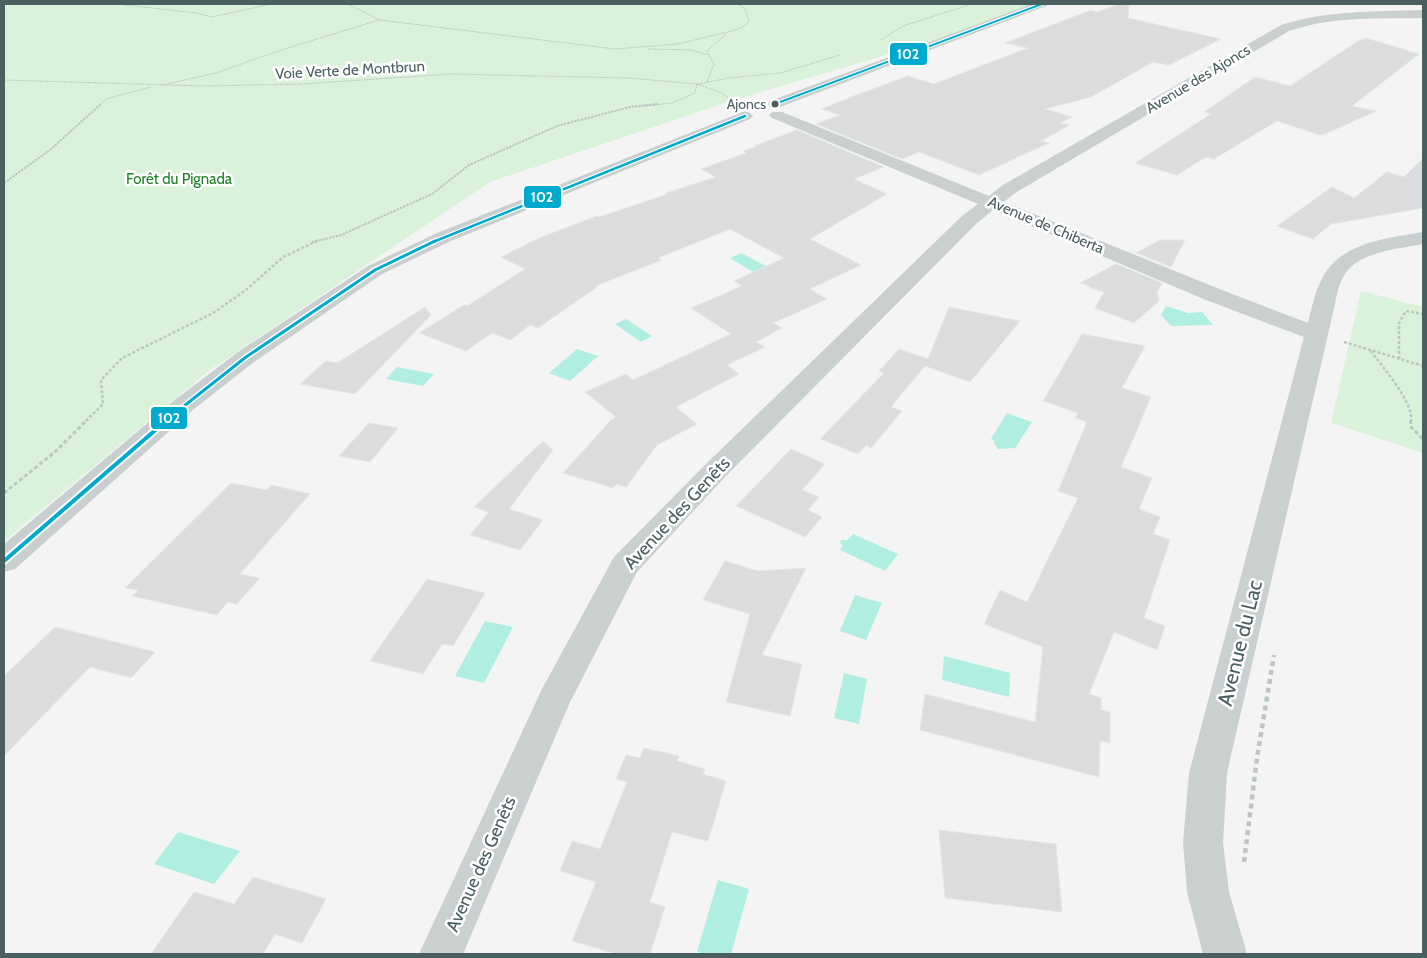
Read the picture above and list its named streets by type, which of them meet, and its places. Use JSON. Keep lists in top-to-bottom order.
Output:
{
  "streets": {
    "street": [
      "Avenue des Ajoncs",
      "Avenue de Chiberta",
      "Avenue des Genêts",
      "Avenue du Lac"
    ],
    "path": ["Voie Verte de Montbrun"]
  },
  "crossings": [
    ["Avenue des Ajoncs", "Avenue de Chiberta"],
    ["Avenue des Ajoncs", "Avenue des Genêts"],
    ["Avenue de Chiberta", "Avenue des Genêts"],
    ["Avenue de Chiberta", "Avenue du Lac"]
  ],
  "parks": ["Forêt du Pignada"],
  "places": ["Ajoncs"],
  "lines": ["transit line 102"]
}
